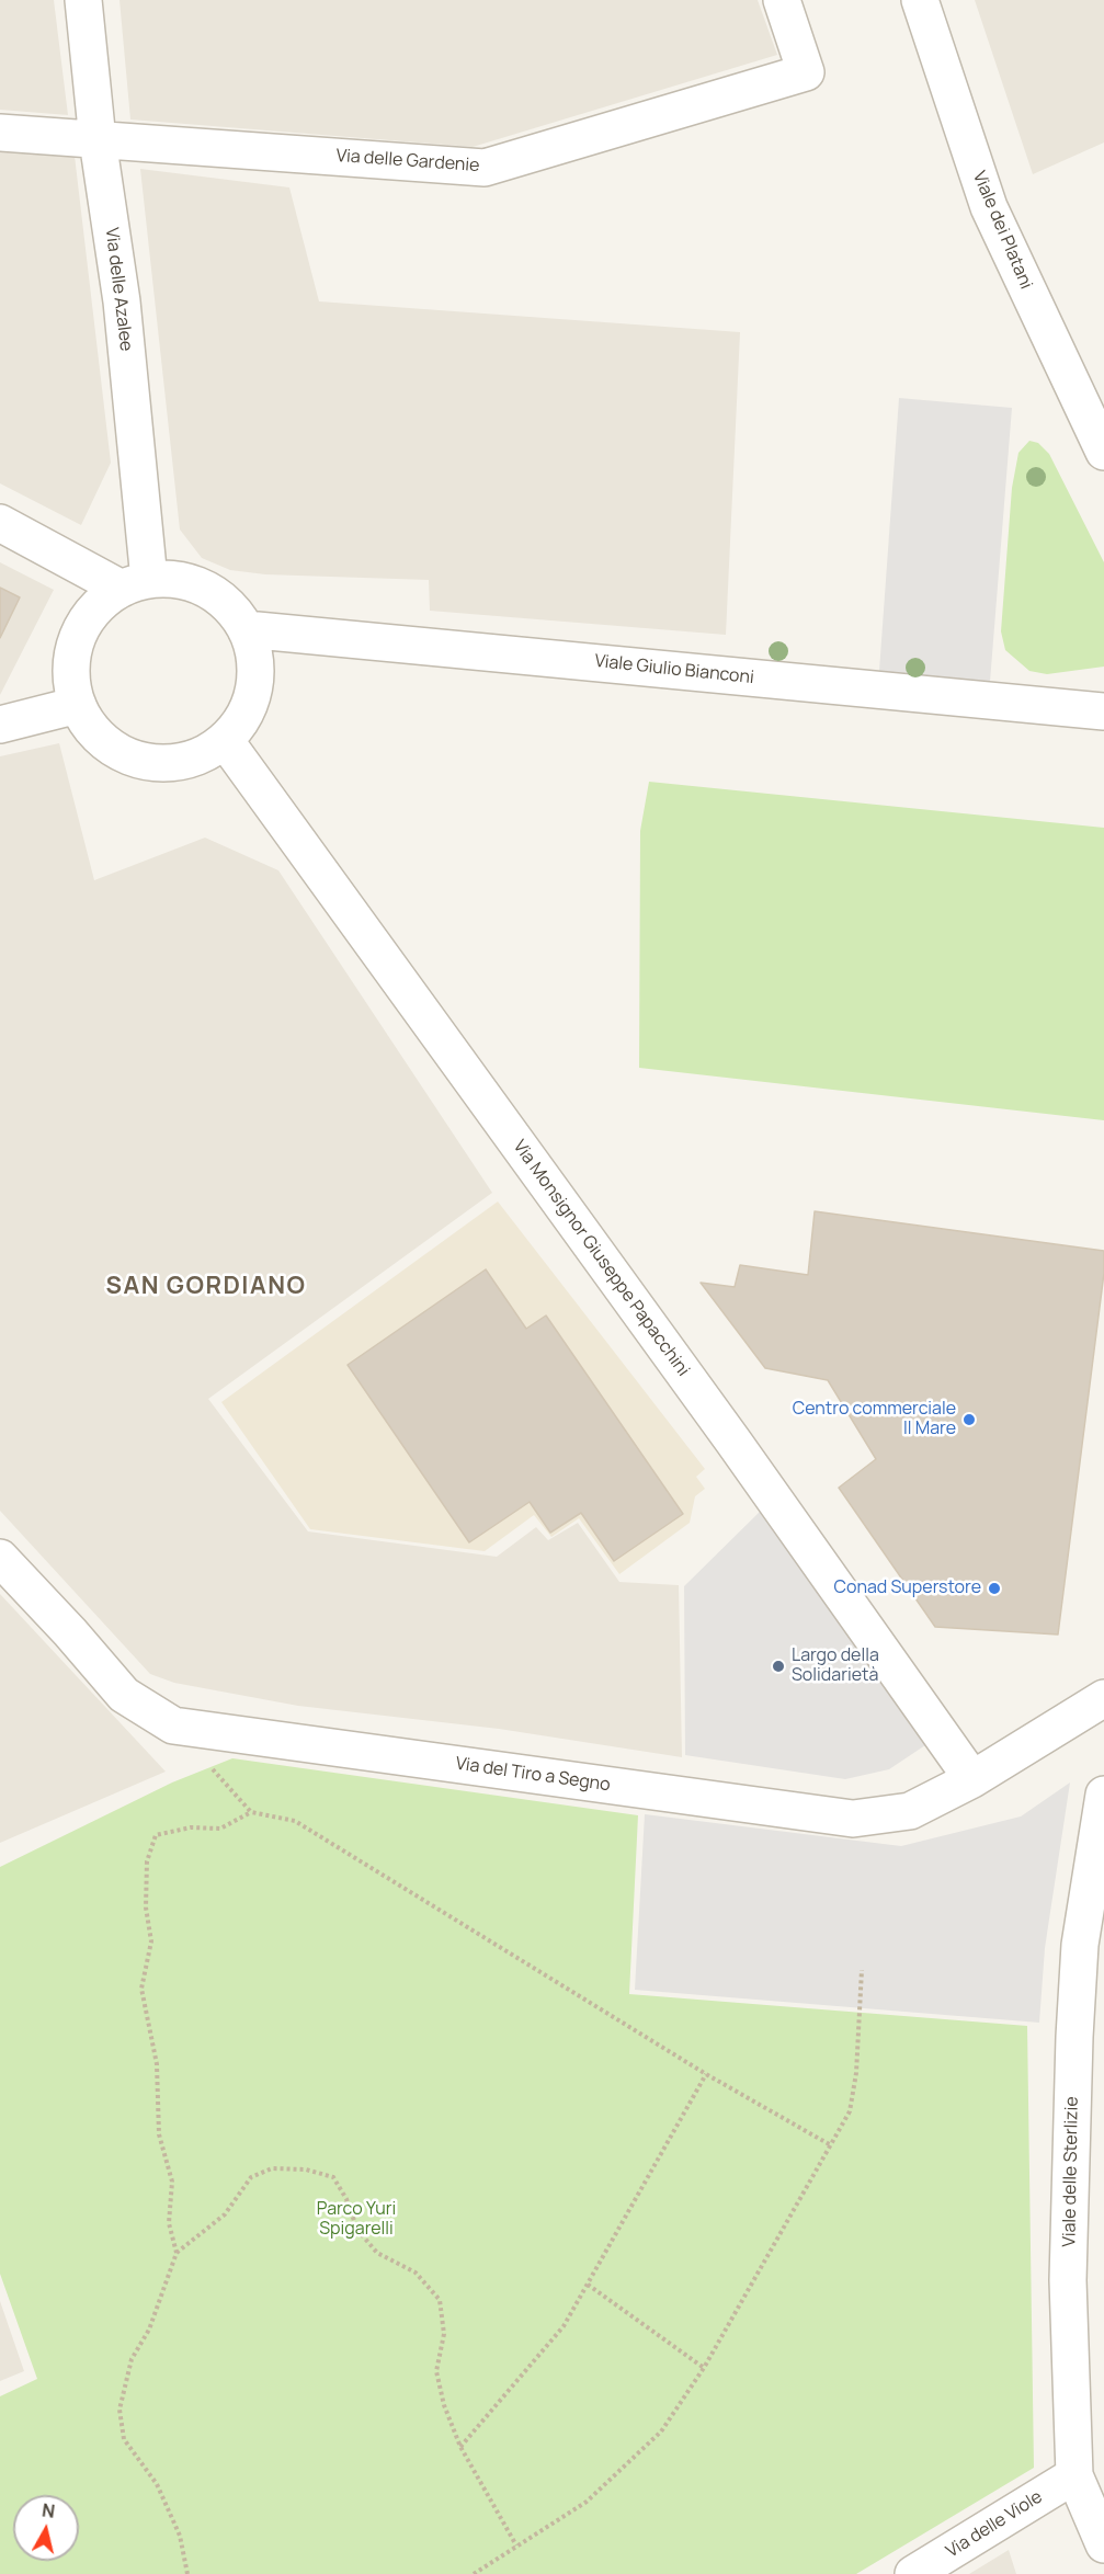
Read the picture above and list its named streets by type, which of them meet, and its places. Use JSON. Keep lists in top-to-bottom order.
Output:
{
  "streets": {
    "street": [
      "Via delle Gardenie",
      "Viale dei Platani",
      "Via delle Azalee",
      "Viale Giulio Bianconi",
      "Via Monsignor Giuseppe Papacchini",
      "Via del Tiro a Segno",
      "Viale delle Sterlizie",
      "Via delle Viole"
    ]
  },
  "crossings": [
    ["Via delle Gardenie", "Via delle Azalee"],
    ["Via delle Azalee", "Viale Giulio Bianconi"],
    ["Via delle Azalee", "Via Monsignor Giuseppe Papacchini"],
    ["Viale Giulio Bianconi", "Via Monsignor Giuseppe Papacchini"],
    ["Via Monsignor Giuseppe Papacchini", "Via del Tiro a Segno"],
    ["Viale delle Sterlizie", "Via delle Viole"]
  ],
  "districts": ["SAN GORDIANO"],
  "parks": ["Parco Yuri Spigarelli"],
  "places": ["Centro commerciale Il Mare", "Conad Superstore", "Largo della Solidarietà"],
  "north": "top"
}
